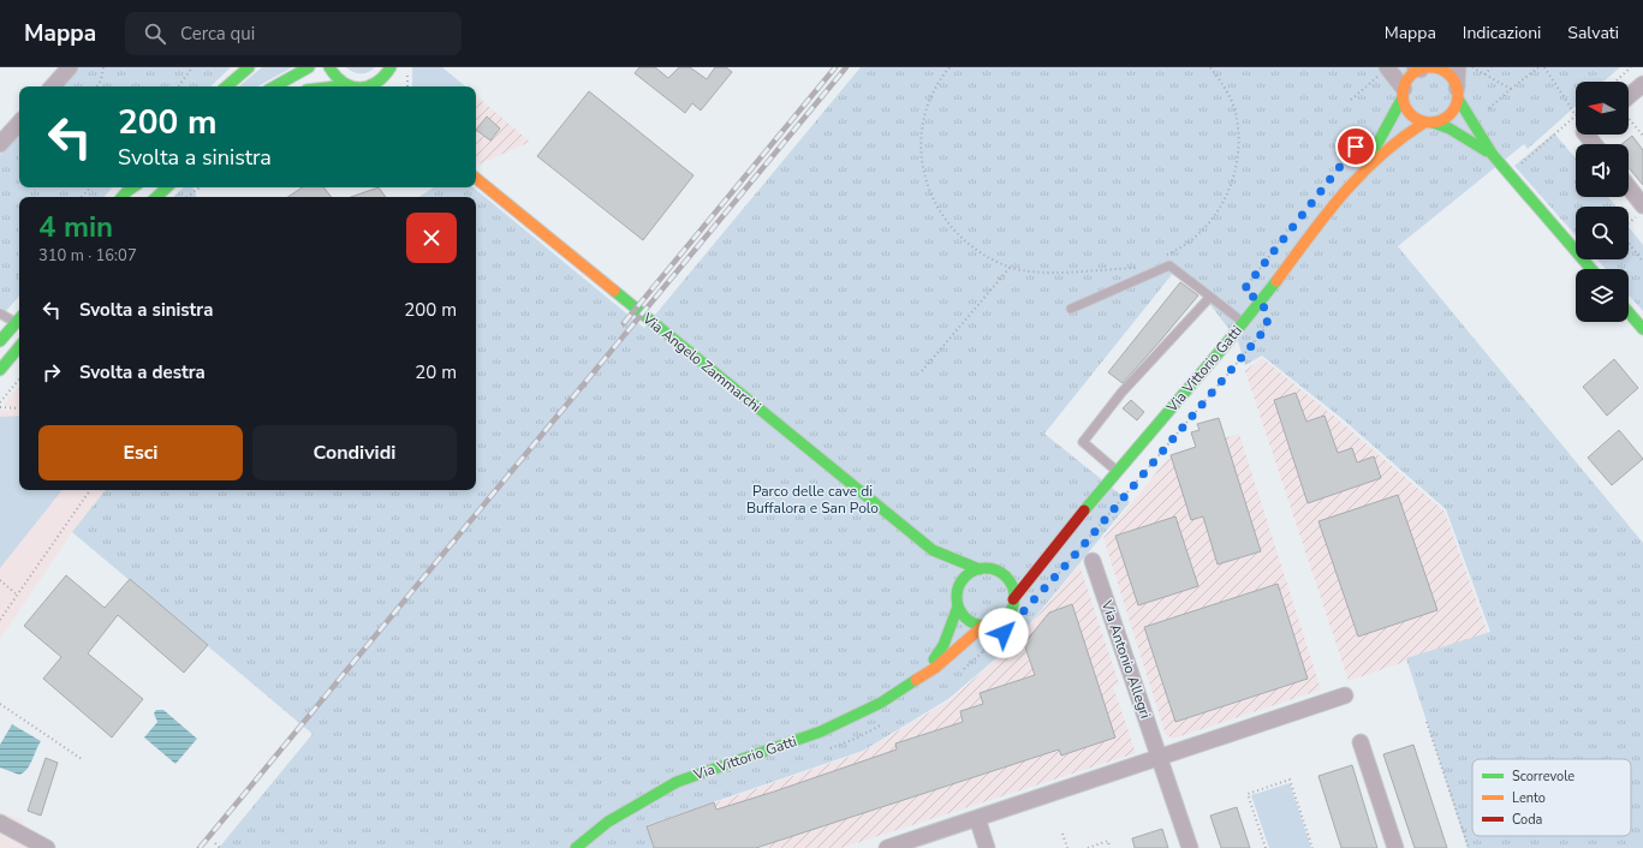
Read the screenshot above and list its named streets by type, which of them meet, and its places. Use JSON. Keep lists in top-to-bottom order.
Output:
{
  "streets": {
    "street": ["Via Angelo Zammarchi", "Via Vittorio Gatti", "Via Antonio Allegri"]
  },
  "crossings": [
    ["Via Angelo Zammarchi", "Via Vittorio Gatti"]
  ],
  "parks": ["Parco delle cave di Buffalora e San Polo"],
  "legend": ["Scorrevole", "Lento", "Coda"],
  "north": "left",
  "page": {
    "header": "Mappa",
    "search": "Cerca qui",
    "nav": ["Mappa", "Indicazioni", "Salvati"],
    "turn": ["200 m", "Svolta a sinistra"],
    "heading": ["4 min", "310 m · 16:07"],
    "list": [
      {
        "name": "Svolta a sinistra",
        "value": "200 m"
      },
      {
        "name": "Svolta a destra",
        "value": "20 m"
      }
    ],
    "buttons": ["Esci", "Condividi"]
  }
}
